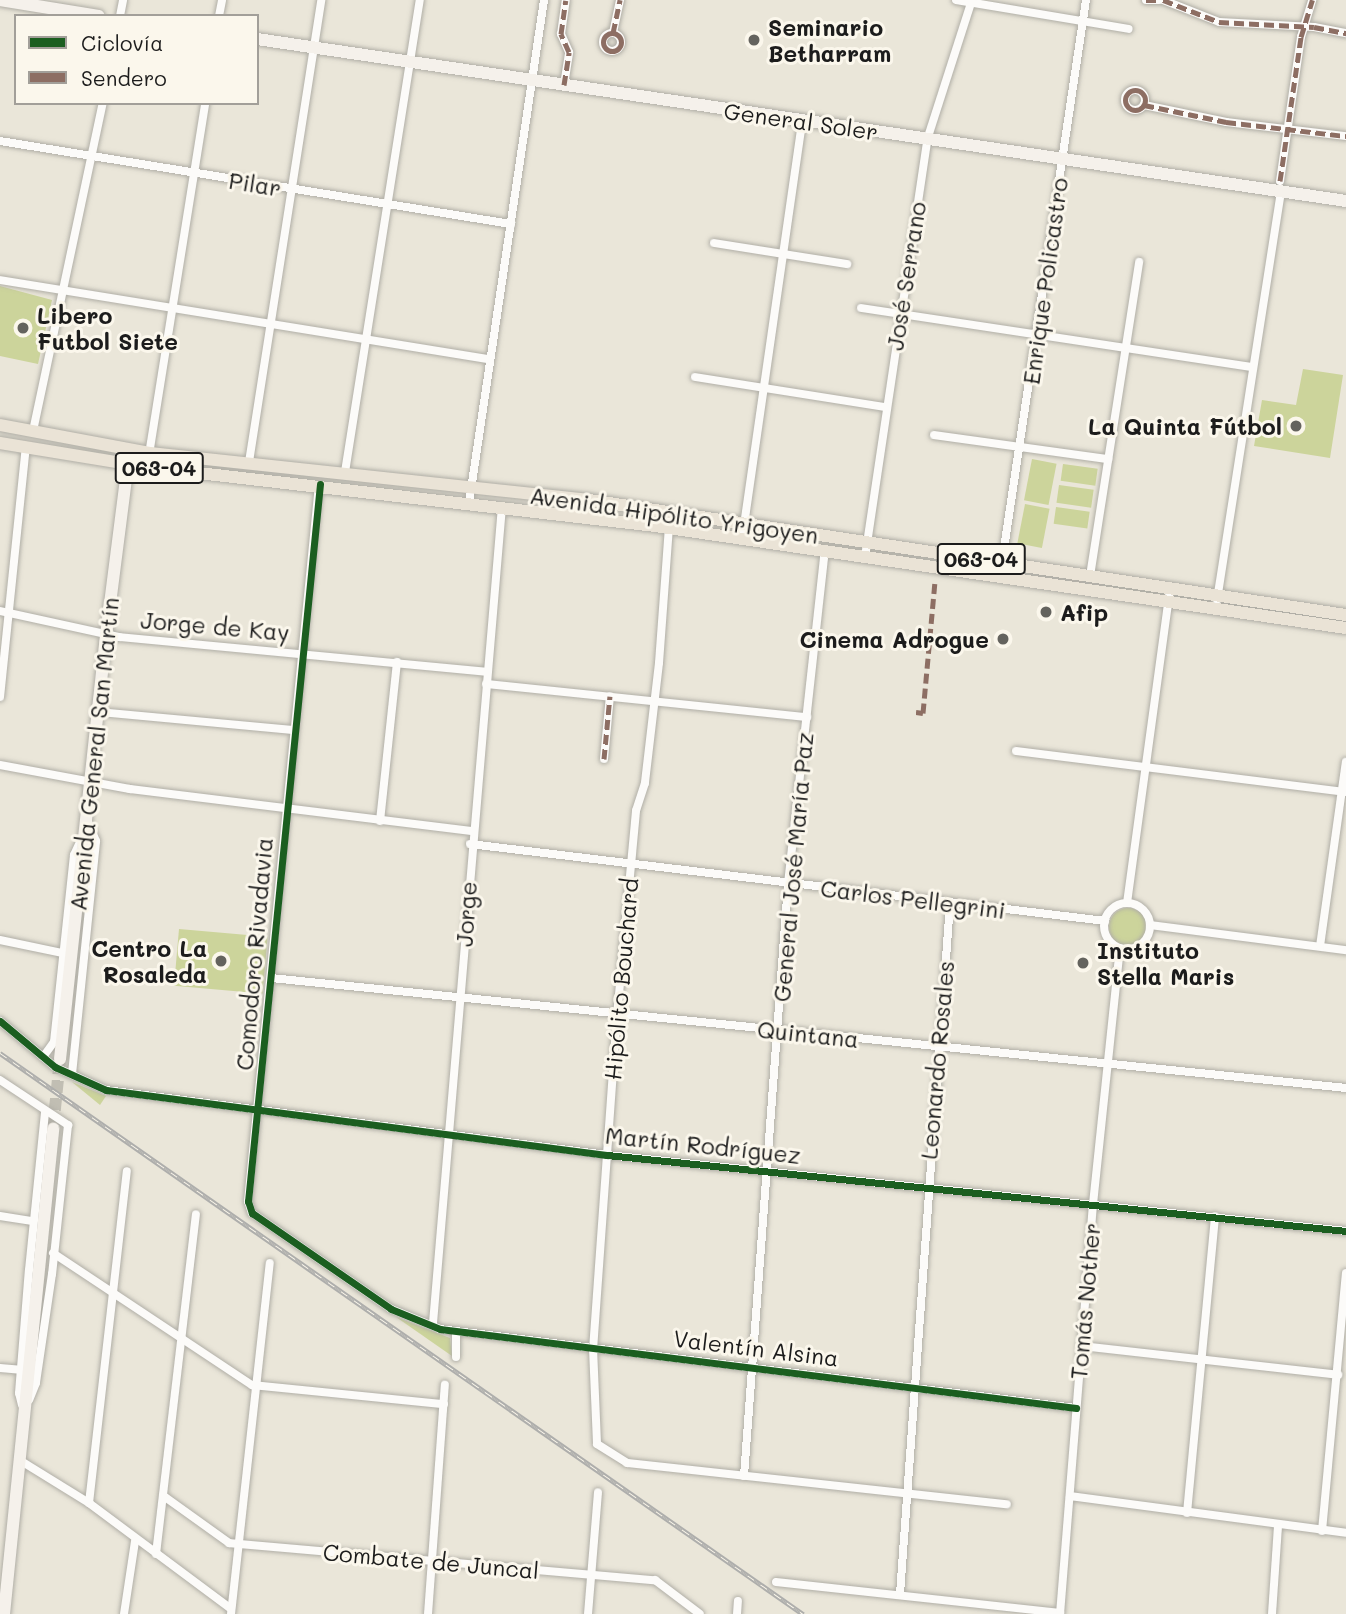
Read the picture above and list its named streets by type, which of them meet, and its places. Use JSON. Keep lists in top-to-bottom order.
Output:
{
  "streets": {
    "main road": ["063-04", "Avenida Hipólito Yrigoyen"],
    "street": [
      "General Soler",
      "Pilar",
      "José Serrano",
      "Enrique Policastro",
      "Jorge de Kay",
      "Avenida General San Martín",
      "General José María Paz",
      "Carlos Pellegrini",
      "Jorge",
      "Comodoro Rivadavia",
      "Hipólito Bouchard",
      "Quintana",
      "Leonardo Rosales",
      "Martín Rodríguez",
      "Tomás Nother",
      "Valentín Alsina",
      "Combate de Juncal"
    ]
  },
  "crossings": [
    ["General Soler", "José Serrano"],
    ["General Soler", "Enrique Policastro"],
    ["José Serrano", "Avenida Hipólito Yrigoyen"],
    ["Enrique Policastro", "Avenida Hipólito Yrigoyen"],
    ["Avenida Hipólito Yrigoyen", "Avenida General San Martín"],
    ["Avenida Hipólito Yrigoyen", "General José María Paz"],
    ["Avenida Hipólito Yrigoyen", "Jorge"],
    ["Avenida Hipólito Yrigoyen", "Comodoro Rivadavia"],
    ["Avenida Hipólito Yrigoyen", "Hipólito Bouchard"],
    ["Jorge de Kay", "Avenida General San Martín"],
    ["Jorge de Kay", "Jorge"],
    ["Jorge de Kay", "Comodoro Rivadavia"],
    ["Avenida General San Martín", "Martín Rodríguez"],
    ["General José María Paz", "Carlos Pellegrini"],
    ["General José María Paz", "Hipólito Bouchard"],
    ["General José María Paz", "Quintana"],
    ["General José María Paz", "Martín Rodríguez"],
    ["General José María Paz", "Valentín Alsina"],
    ["Carlos Pellegrini", "Jorge"],
    ["Carlos Pellegrini", "Hipólito Bouchard"],
    ["Carlos Pellegrini", "Leonardo Rosales"],
    ["Carlos Pellegrini", "Tomás Nother"],
    ["Jorge", "Comodoro Rivadavia"],
    ["Jorge", "Quintana"],
    ["Jorge", "Martín Rodríguez"],
    ["Jorge", "Valentín Alsina"],
    ["Comodoro Rivadavia", "Quintana"],
    ["Comodoro Rivadavia", "Martín Rodríguez"],
    ["Comodoro Rivadavia", "Valentín Alsina"],
    ["Hipólito Bouchard", "Quintana"],
    ["Hipólito Bouchard", "Martín Rodríguez"],
    ["Hipólito Bouchard", "Valentín Alsina"],
    ["Quintana", "Leonardo Rosales"],
    ["Quintana", "Tomás Nother"],
    ["Leonardo Rosales", "Martín Rodríguez"],
    ["Leonardo Rosales", "Valentín Alsina"],
    ["Martín Rodríguez", "Tomás Nother"],
    ["Tomás Nother", "Valentín Alsina"]
  ],
  "places": [
    "Seminario Betharram",
    "Libero Futbol Siete",
    "La Quinta Fútbol",
    "Afip",
    "Cinema Adrogue",
    "Centro La Rosaleda",
    "Instituto Stella Maris"
  ],
  "legend": ["Ciclovía", "Sendero"]
}
